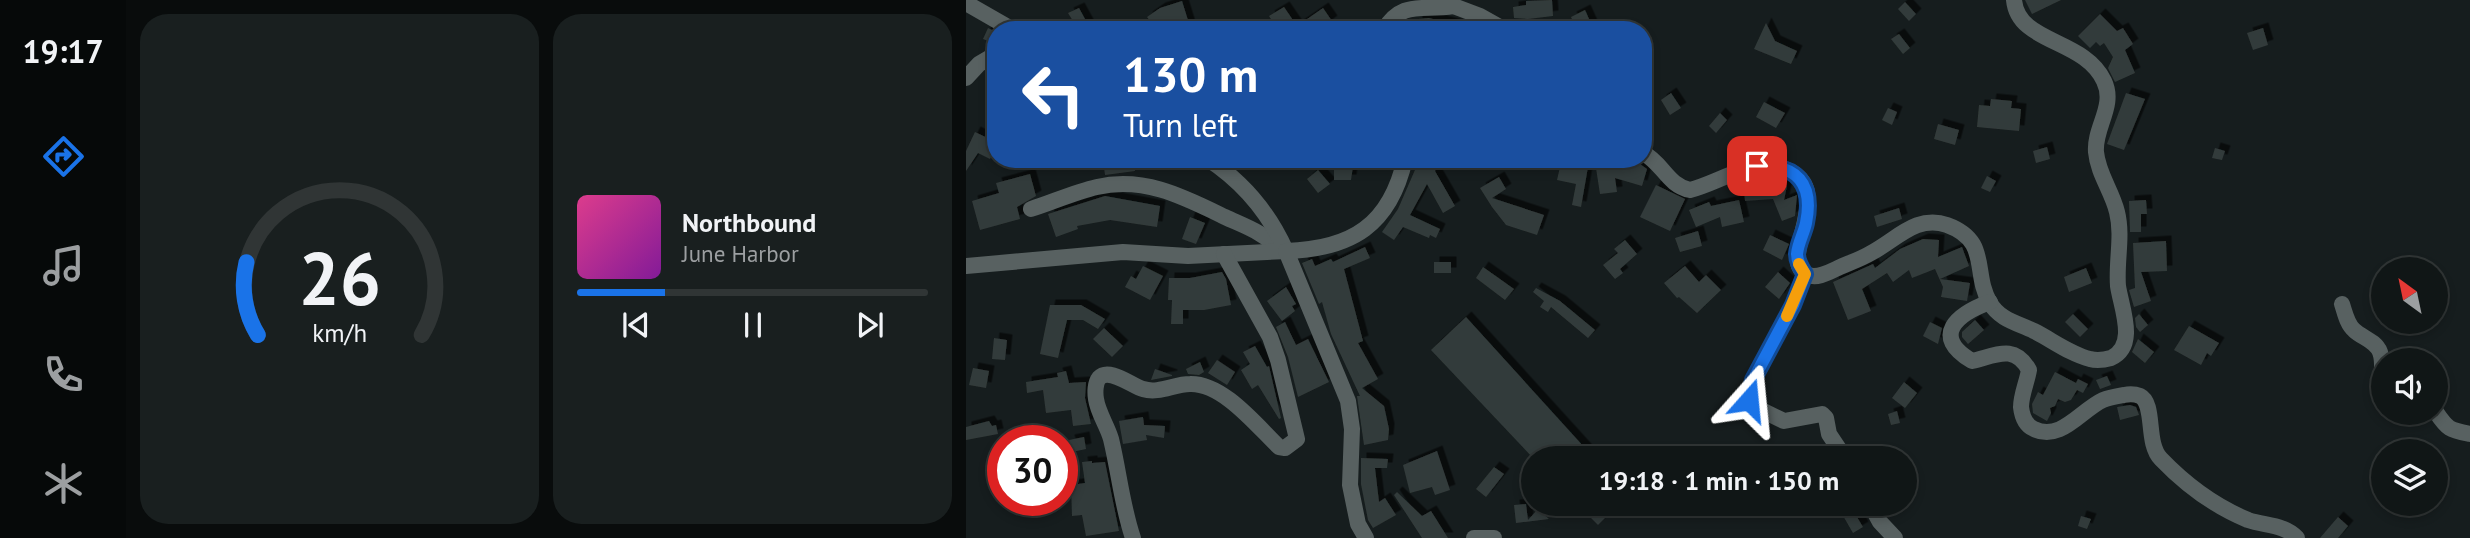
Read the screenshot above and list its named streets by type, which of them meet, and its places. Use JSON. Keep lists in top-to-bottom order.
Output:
{
  "north": "top left",
  "page": {
    "tabs": "19:17",
    "turn": ["130 m", "Turn left"],
    "song": ["Northbound", "June Harbor"],
    "limit": "30",
    "trip": "19:18 · 1 min · 150 m",
    "gauge": ["26", "km/h"]
  }
}
